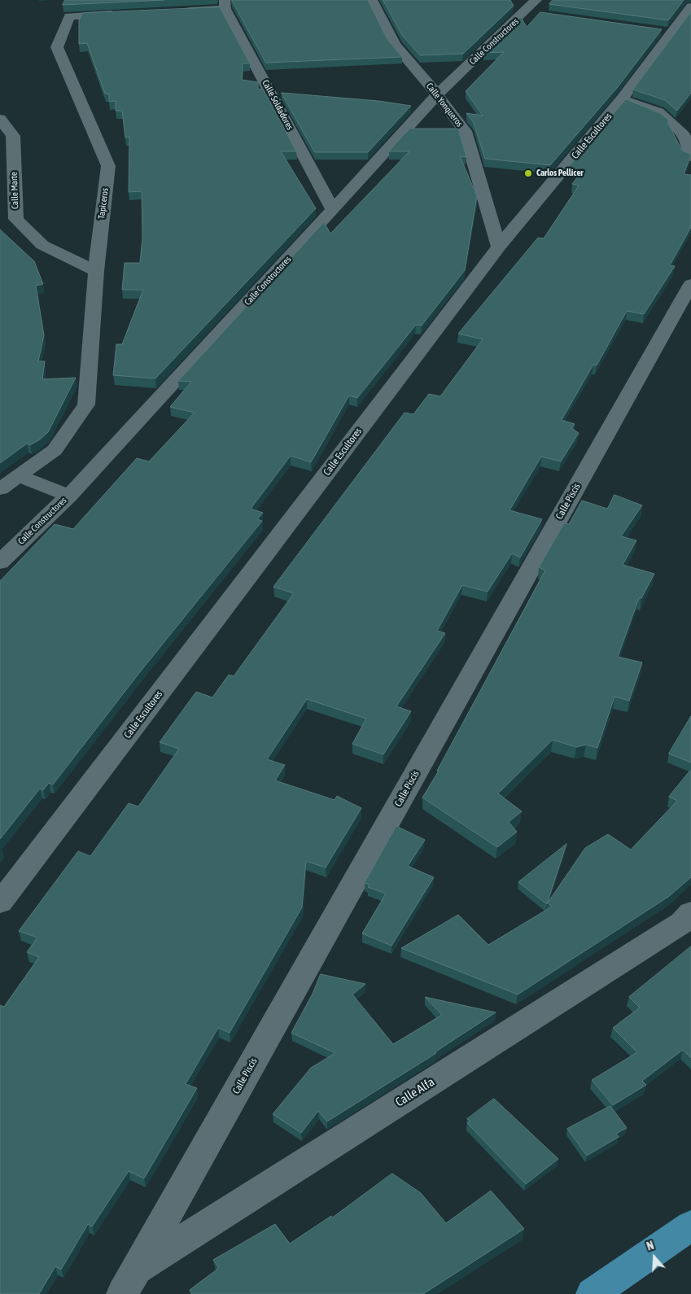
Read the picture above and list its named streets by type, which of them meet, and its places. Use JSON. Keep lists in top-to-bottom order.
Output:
{
  "streets": {
    "street": [
      "Calle Constructores",
      "Calle Soldadores",
      "Calle Yonqueros",
      "Calle Escultores",
      "Calle Marte",
      "Tapiceros",
      "Calle Piscis",
      "Calle Alfa"
    ]
  },
  "crossings": [
    ["Calle Constructores", "Calle Soldadores"],
    ["Calle Constructores", "Calle Yonqueros"],
    ["Calle Yonqueros", "Calle Escultores"],
    ["Calle Marte", "Tapiceros"],
    ["Calle Piscis", "Calle Alfa"]
  ],
  "places": ["Carlos Pellicer"],
  "north": "top"
}
